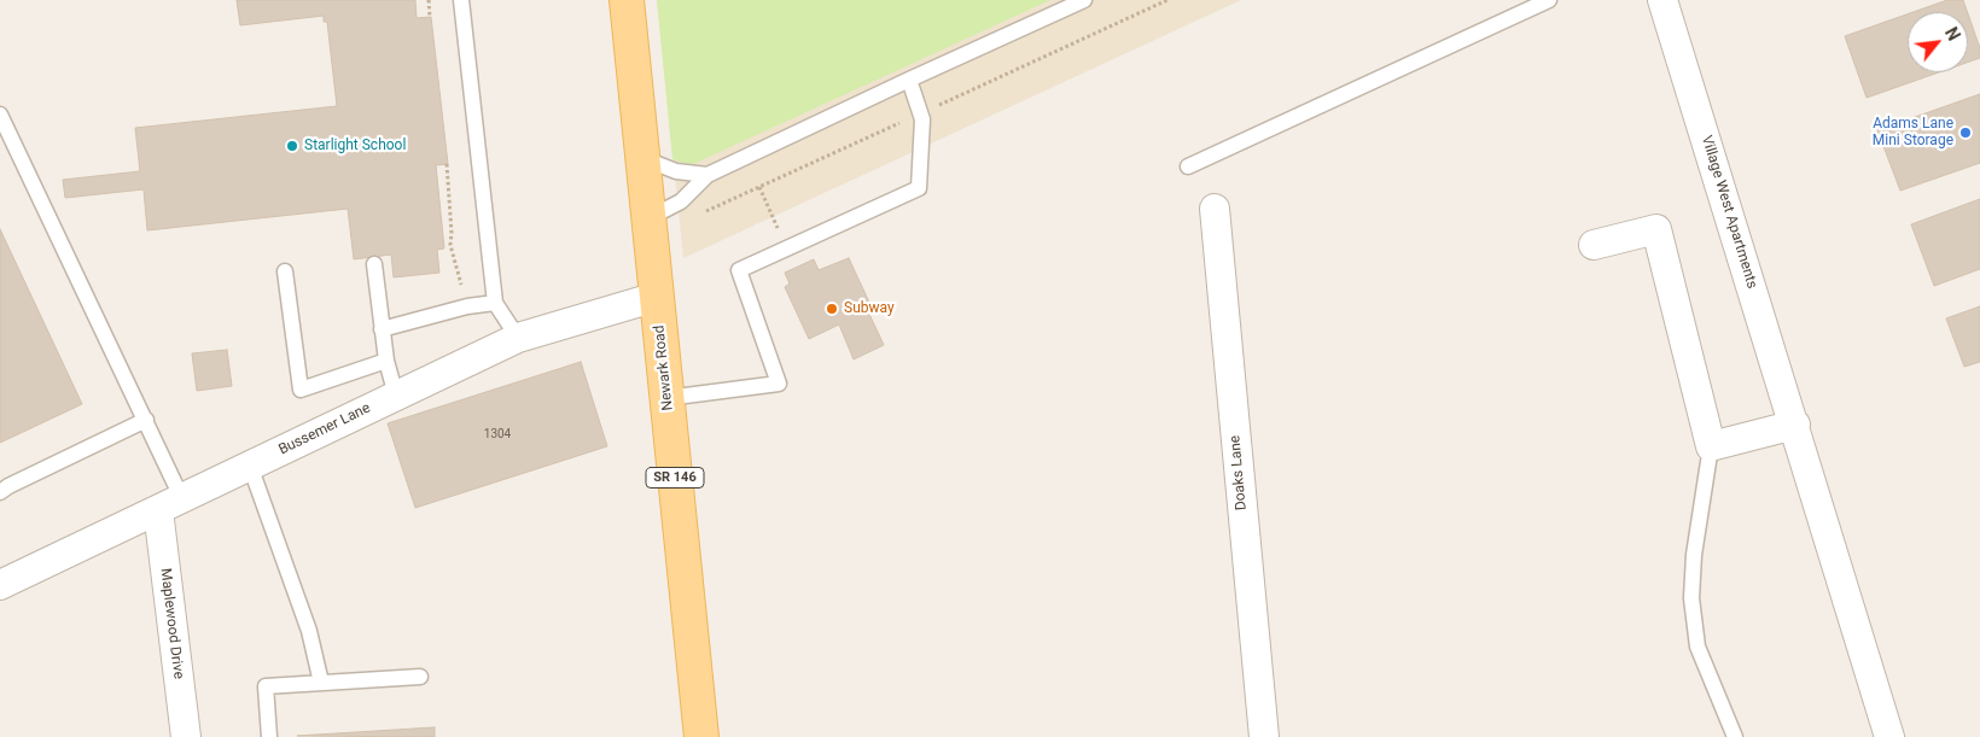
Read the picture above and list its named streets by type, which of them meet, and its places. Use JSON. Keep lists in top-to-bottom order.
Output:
{
  "streets": {
    "main road": ["Newark Road", "SR 146"],
    "street": [
      "Village West Apartments",
      "Bussemer Lane",
      "Doaks Lane",
      "Maplewood Drive"
    ]
  },
  "crossings": [
    ["Newark Road", "Bussemer Lane"],
    ["Bussemer Lane", "Maplewood Drive"]
  ],
  "places": ["Adams Lane Mini Storage", "Starlight School", "Subway"],
  "house_numbers": ["1304"],
  "north": "top right"
}
